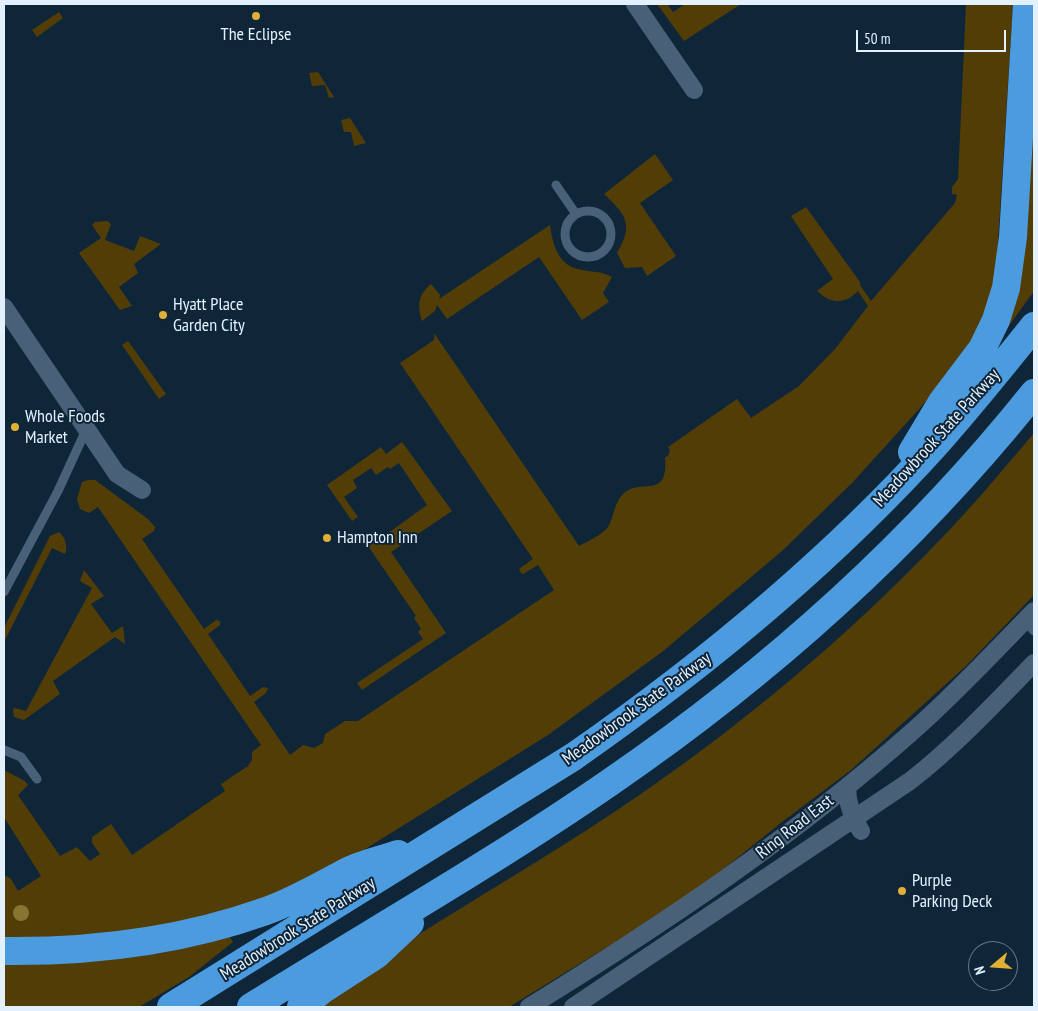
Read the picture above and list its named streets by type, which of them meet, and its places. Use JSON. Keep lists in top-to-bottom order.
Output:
{
  "streets": {
    "highway": ["Meadowbrook State Parkway"],
    "street": ["Ring Road East"]
  },
  "places": [
    "The Eclipse",
    "Hyatt Place Garden City",
    "Whole Foods Market",
    "Hampton Inn",
    "Purple Parking Deck"
  ],
  "scale_bar": "50 m",
  "north": "left"
}
